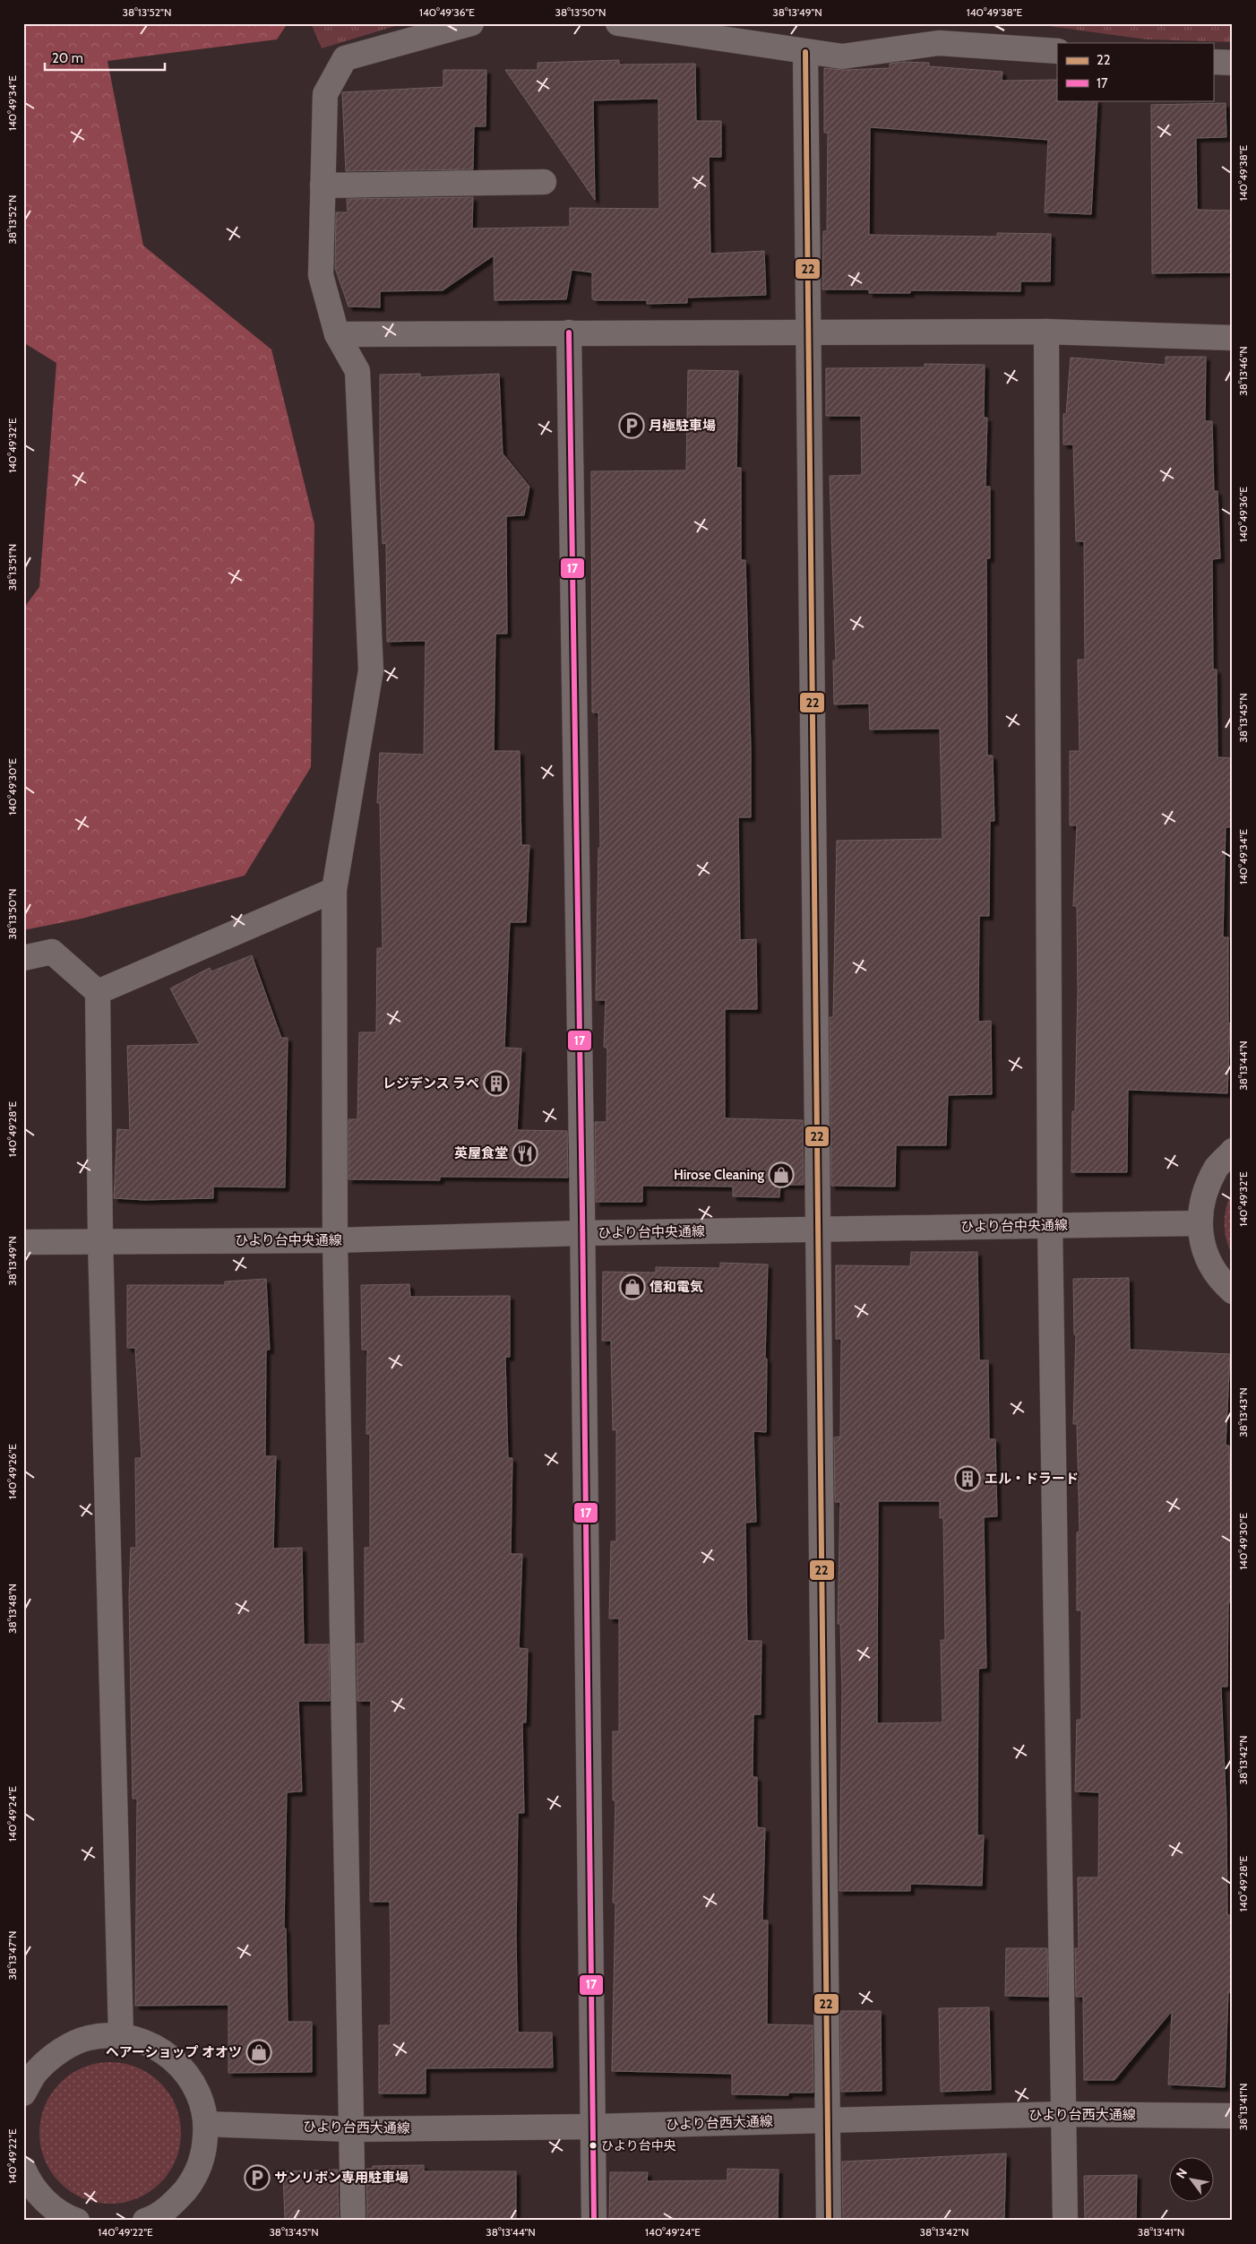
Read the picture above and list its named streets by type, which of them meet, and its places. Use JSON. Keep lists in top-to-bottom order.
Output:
{
  "streets": {
    "street": ["ひより台中央通線", "ひより台西大通線"]
  },
  "places": {
    "parking": ["月極駐車場", "サンリボン専用駐車場"],
    "building": ["レジデンス ラペ", "エル・ドラード"],
    "restaurant": ["英屋食堂"],
    "shop": ["Hirose Cleaning", "信和電気", "ヘアーショップ オオツ"],
    "other": ["ひより台中央"]
  },
  "lines": ["transit line 22", "transit line 17"],
  "legend": ["22", "17"],
  "scale_bar": "20 m",
  "north": "top left",
  "coordinates": [
    "38°13'52\"N",
    "140°49'36\"E",
    "38°13'50\"N",
    "38°13'49\"N",
    "140°49'38\"E",
    "140°49'34\"E",
    "38°13'46\"N",
    "140°49'32\"E",
    "38°13'51\"N",
    "38°13'45\"N",
    "140°49'30\"E",
    "38°13'44\"N",
    "140°49'28\"E",
    "38°13'43\"N",
    "140°49'26\"E",
    "38°13'48\"N",
    "38°13'42\"N",
    "140°49'24\"E",
    "38°13'47\"N",
    "38°13'41\"N",
    "140°49'22\"E"
  ]
}
